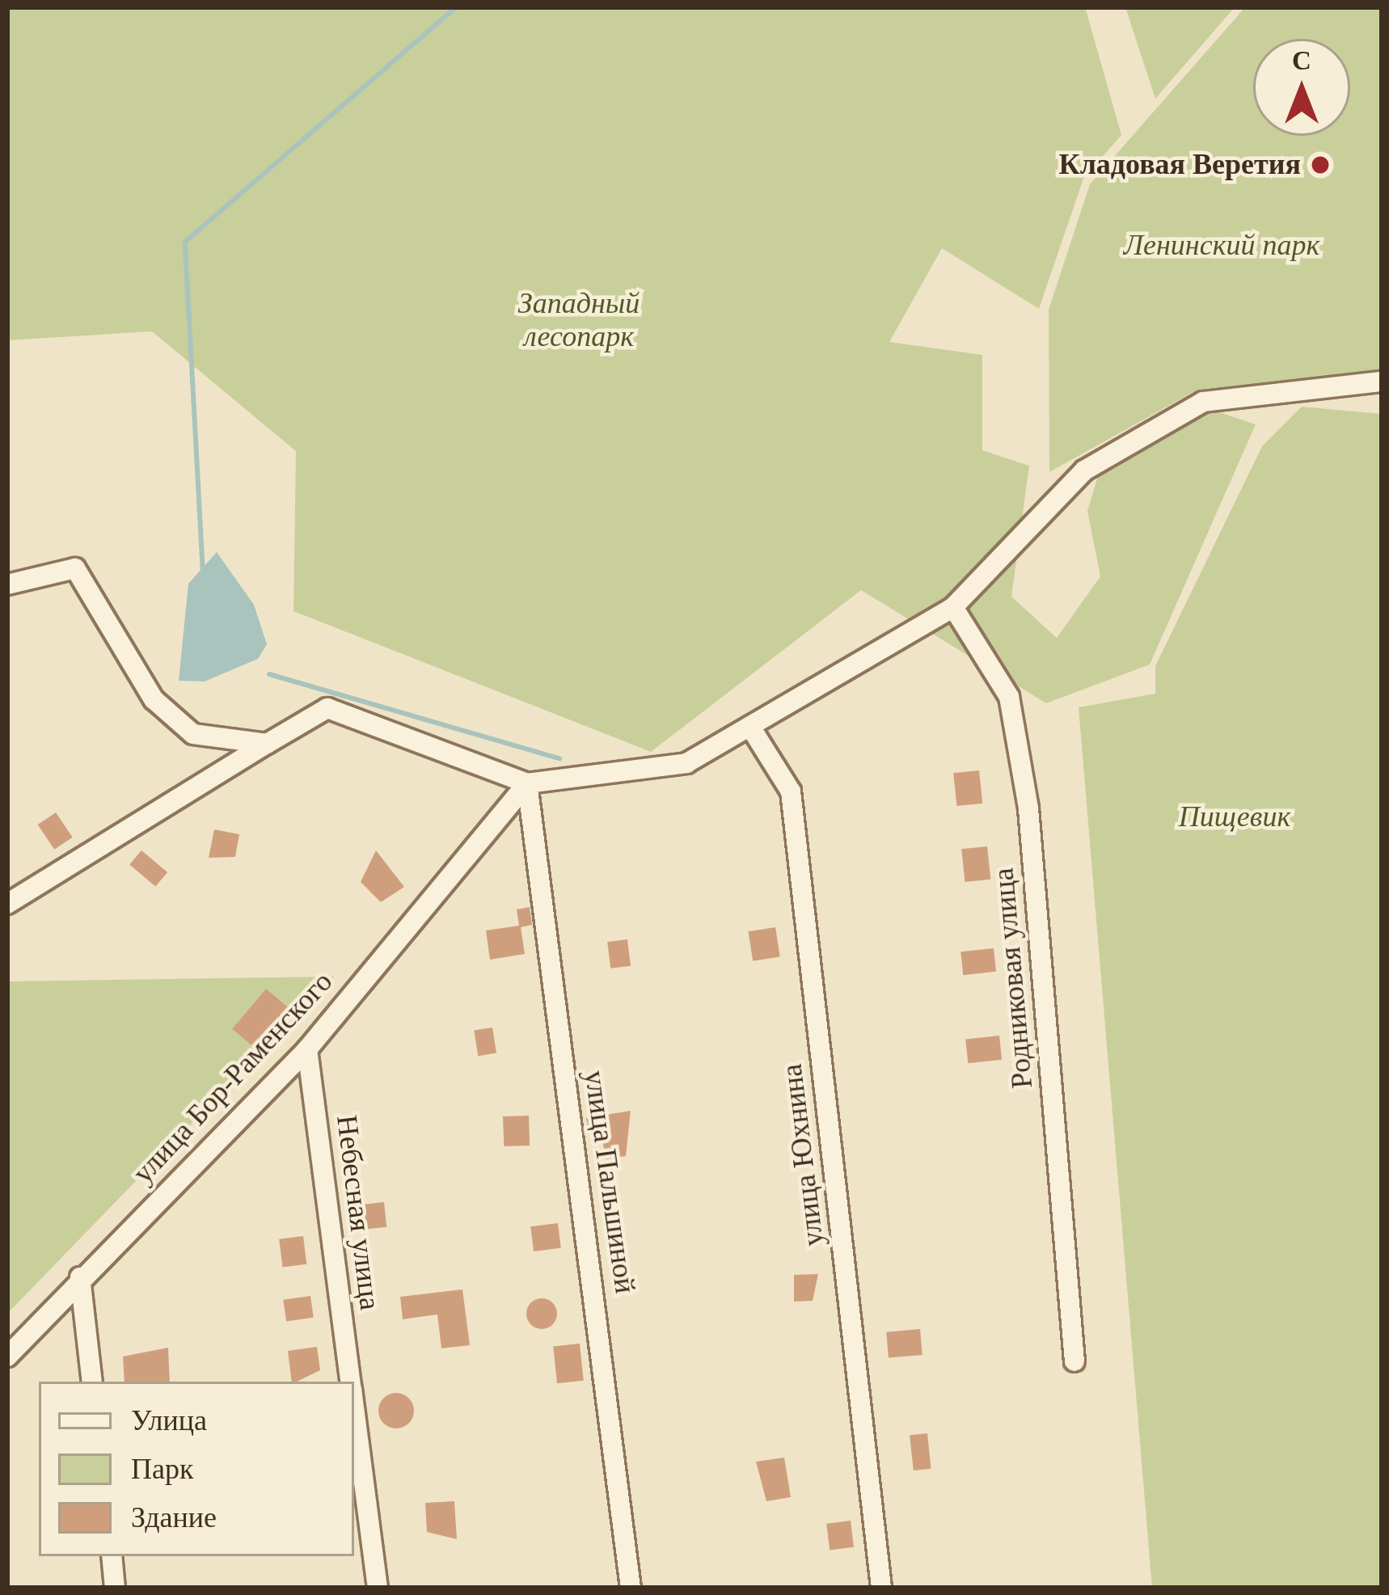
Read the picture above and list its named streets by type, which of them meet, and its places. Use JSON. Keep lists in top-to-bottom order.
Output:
{
  "streets": {
    "street": [
      "Родниковая улица",
      "улица Бор-Раменского",
      "улица Юхнина",
      "улица Пальшиной",
      "Небесная улица"
    ]
  },
  "crossings": [
    ["улица Бор-Раменского", "улица Пальшиной"],
    ["улица Бор-Раменского", "Небесная улица"]
  ],
  "parks": ["Ленинский парк", "Западный лесопарк", "Пищевик"],
  "places": ["Кладовая Веретия"],
  "legend": ["Улица", "Парк", "Здание"],
  "north": "top"
}
